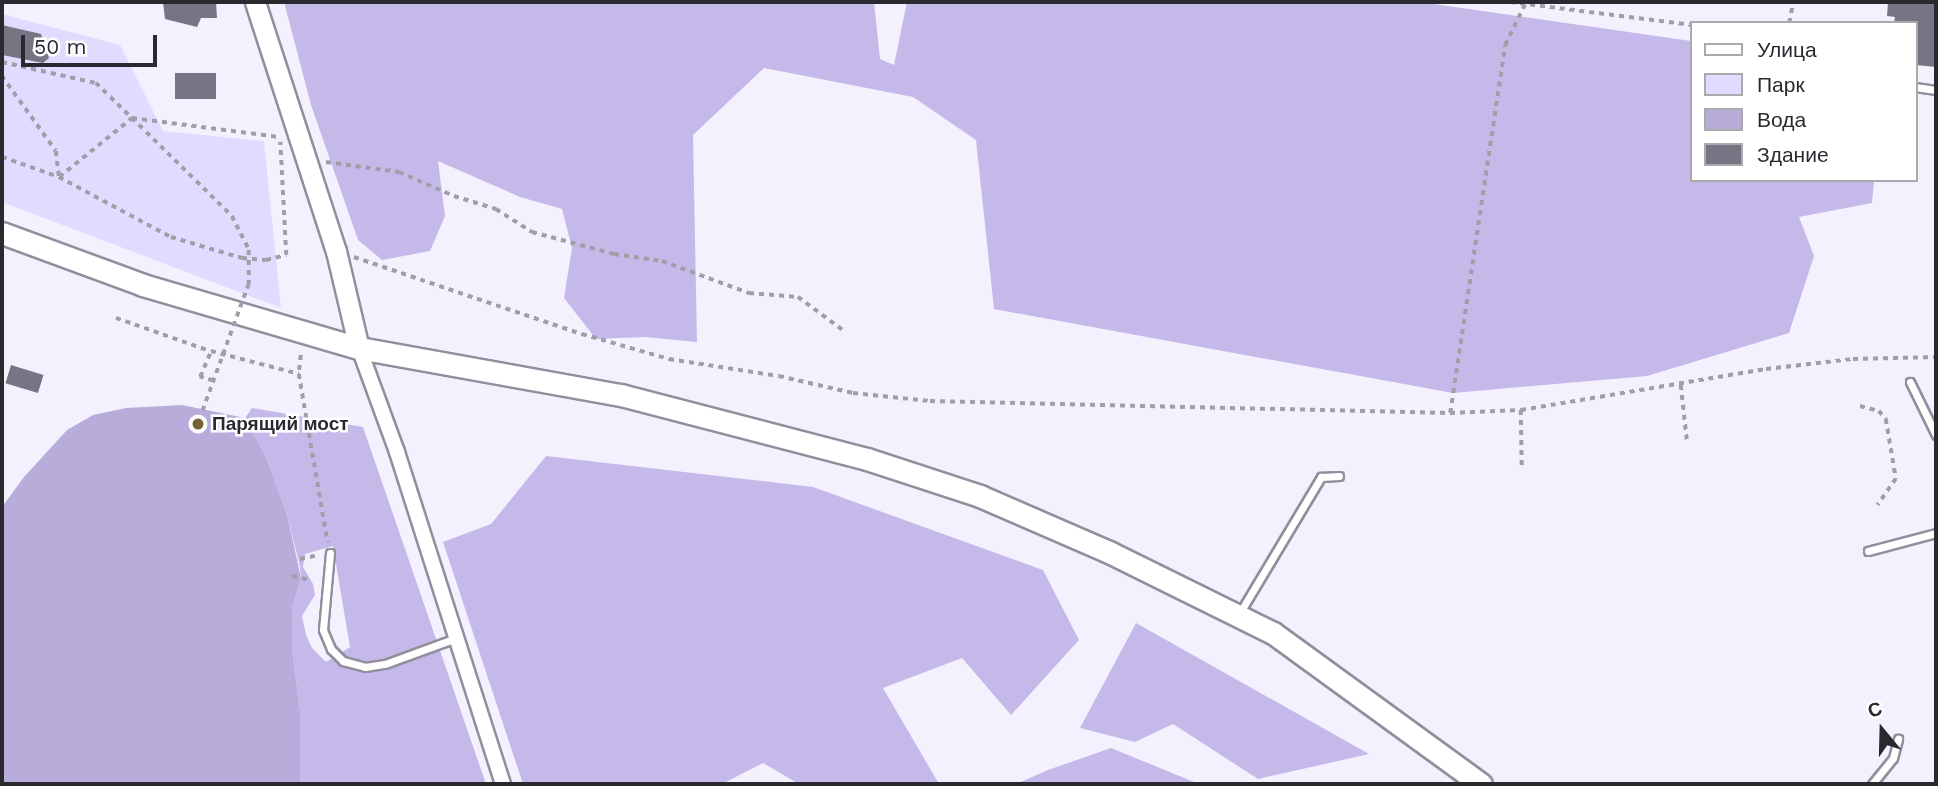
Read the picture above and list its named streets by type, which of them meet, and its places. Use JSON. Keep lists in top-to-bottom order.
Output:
{
  "places": ["Парящий мост"],
  "legend": [
    "Улица",
    "Парк",
    "Вода",
    "Здание"
  ],
  "scale_bar": "50 m",
  "north": "top"
}
